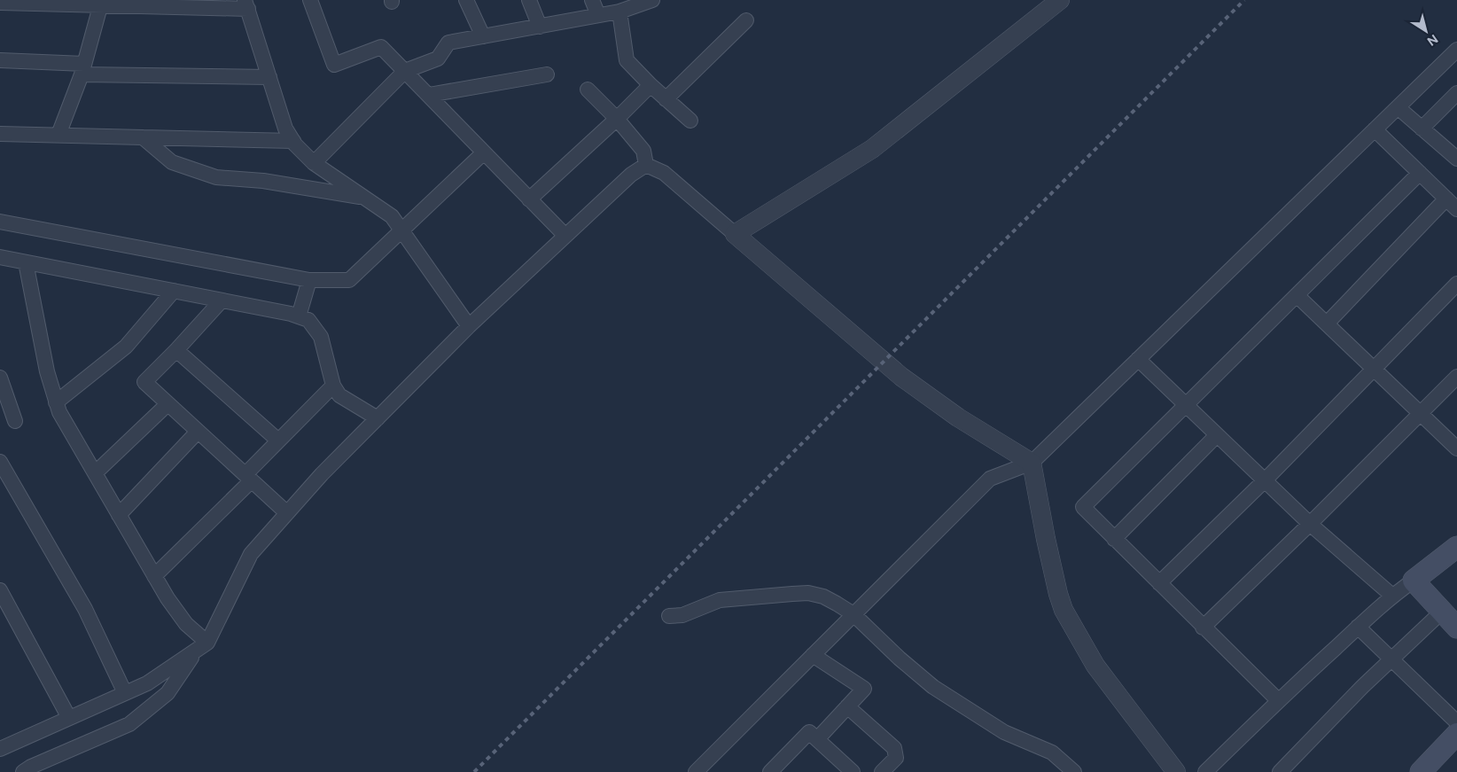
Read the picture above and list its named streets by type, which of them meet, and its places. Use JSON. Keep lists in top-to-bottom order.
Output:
{
  "north": "bottom right"
}
